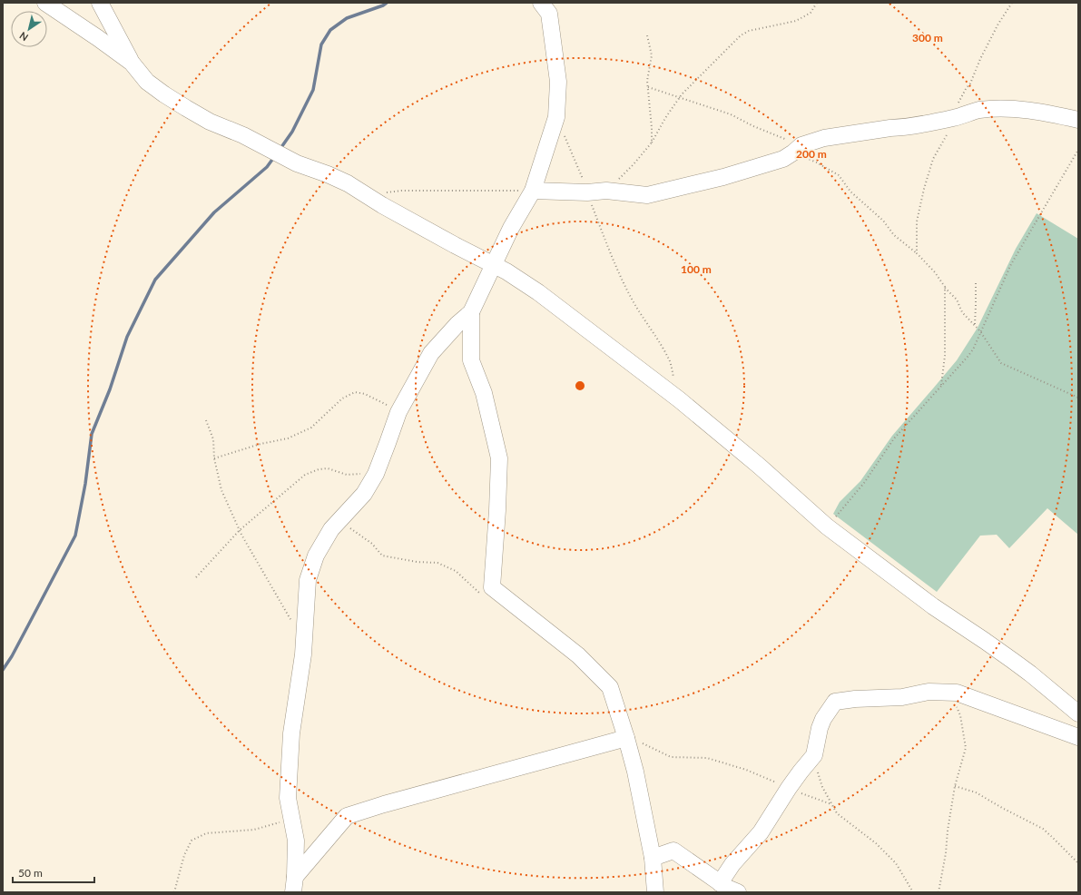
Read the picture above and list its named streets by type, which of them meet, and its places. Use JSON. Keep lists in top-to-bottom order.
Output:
{
  "scale_bar": "50 m",
  "north": "bottom left",
  "rings": ["300 m", "200 m", "100 m"]
}
